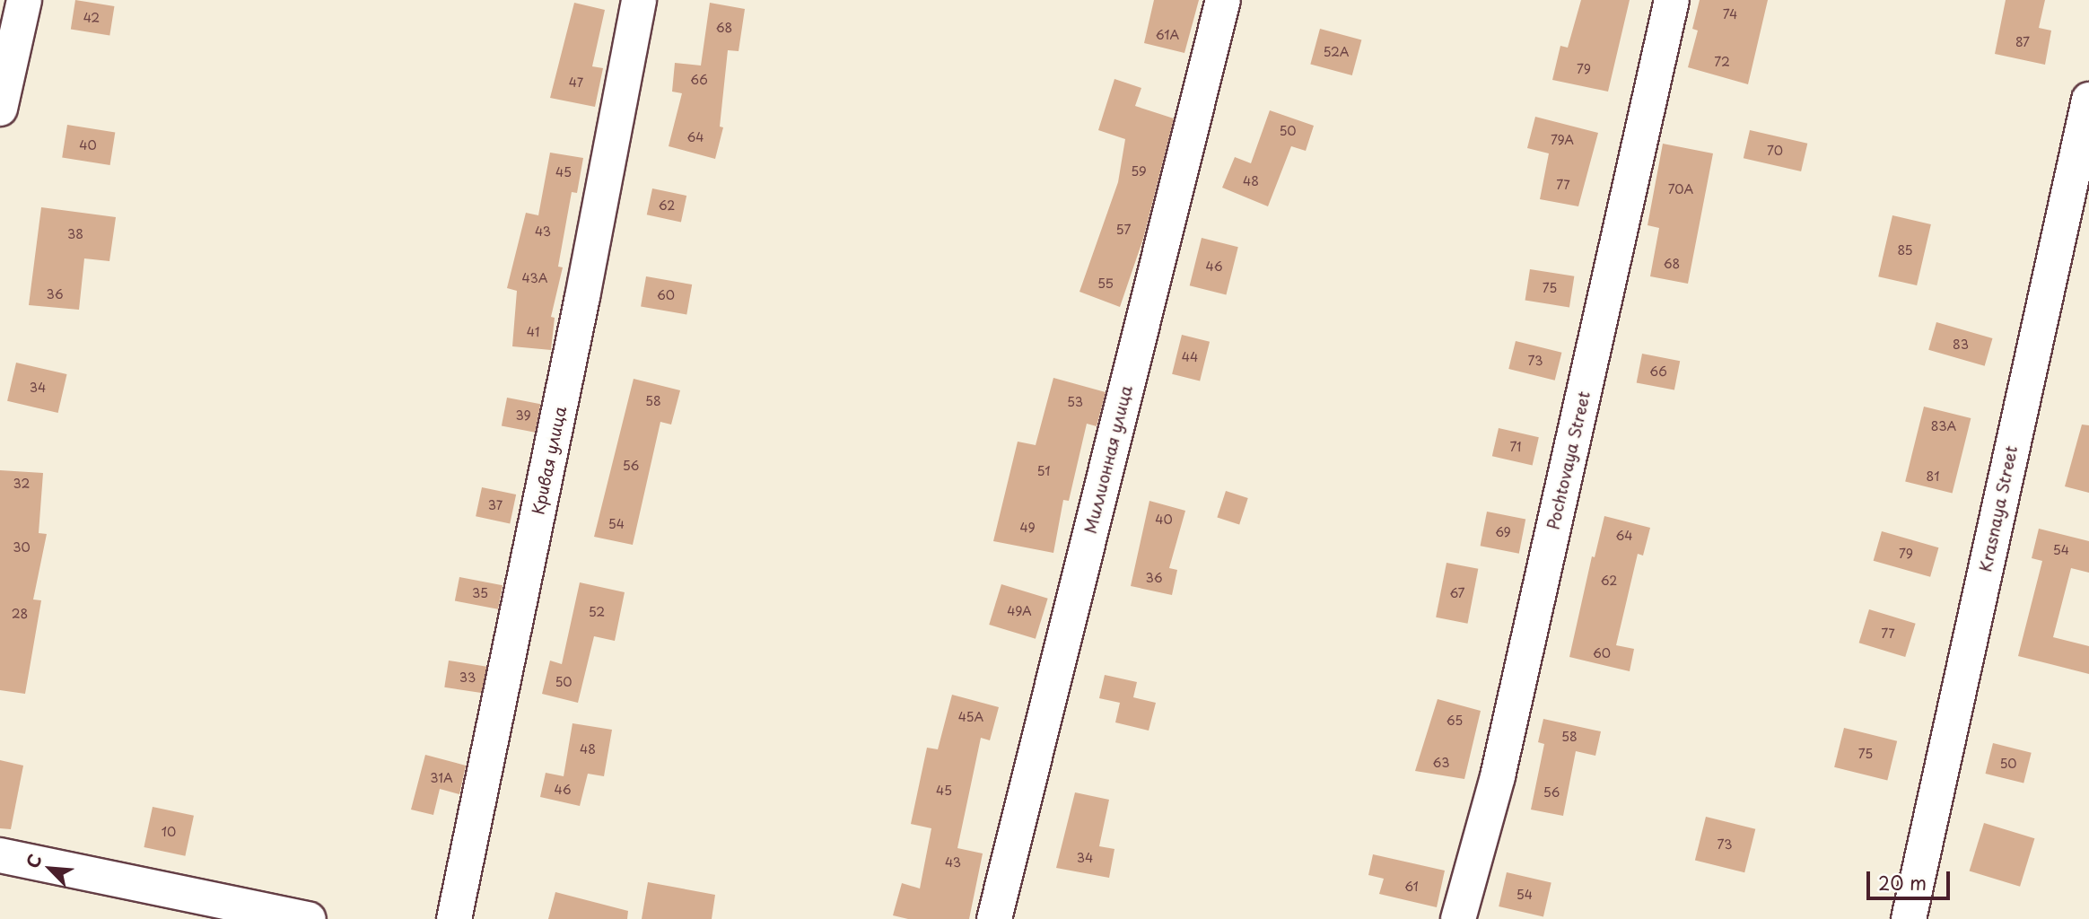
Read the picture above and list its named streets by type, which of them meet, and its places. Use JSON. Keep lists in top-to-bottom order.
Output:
{
  "streets": {
    "street": [
      "Миллионная улица",
      "Кривая улица",
      "Pochtovaya Street",
      "Krasnaya Street"
    ]
  },
  "house_numbers": [
    "74",
    "42",
    "68",
    "61А",
    "87",
    "52А",
    "72",
    "79",
    "66",
    "47",
    "50",
    "64",
    "79А",
    "40",
    "70",
    "59",
    "45",
    "48",
    "77",
    "70А",
    "62",
    "57",
    "43",
    "38",
    "85",
    "68",
    "46",
    "43А",
    "55",
    "75",
    "36",
    "60",
    "41",
    "83",
    "44",
    "73",
    "66",
    "34",
    "58",
    "53",
    "39",
    "83А",
    "71",
    "56",
    "51",
    "81",
    "32",
    "37",
    "40",
    "54",
    "49",
    "69",
    "64",
    "30",
    "54",
    "79",
    "36",
    "62",
    "35",
    "67",
    "49А",
    "52",
    "28",
    "77",
    "60",
    "33",
    "50",
    "45А",
    "65",
    "58",
    "48",
    "75",
    "63",
    "50",
    "31А",
    "46",
    "45",
    "56",
    "10",
    "73",
    "34",
    "43",
    "61",
    "54"
  ],
  "scale_bar": "20 m",
  "north": "top left"
}
